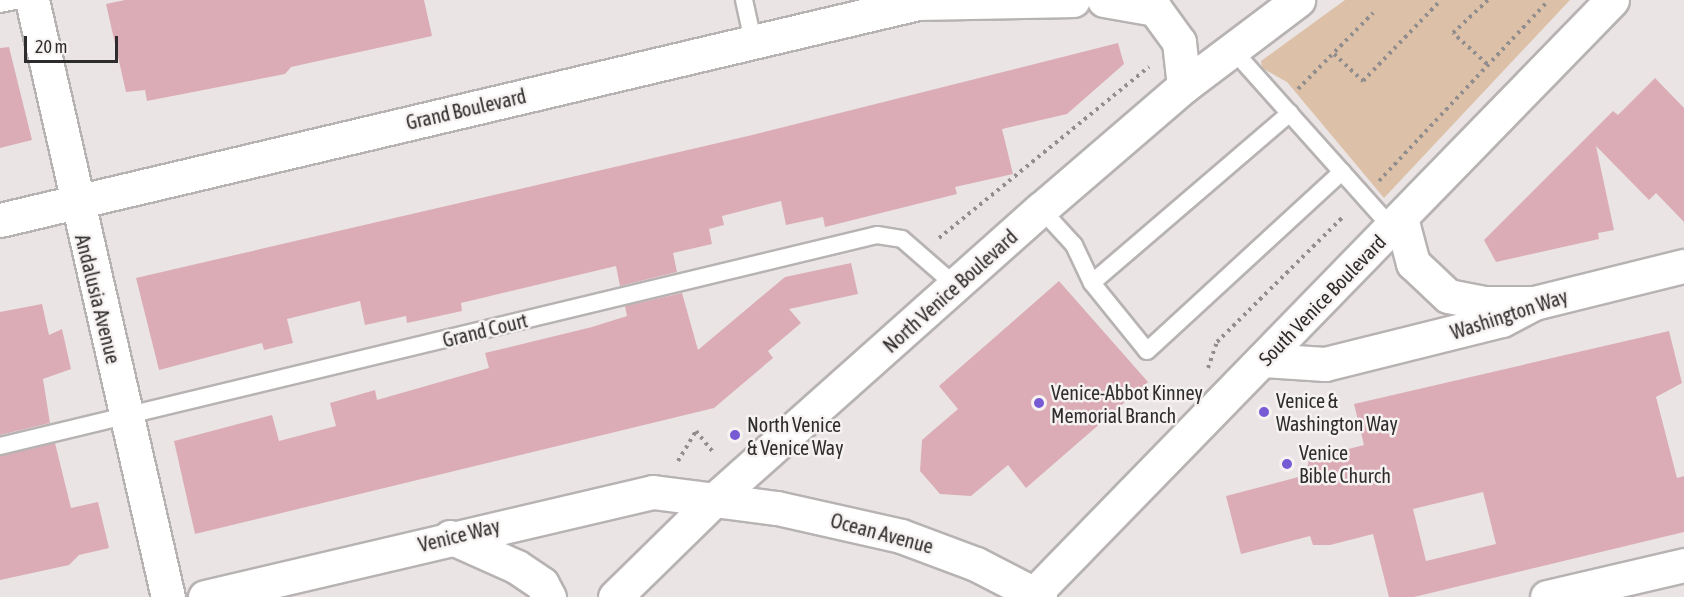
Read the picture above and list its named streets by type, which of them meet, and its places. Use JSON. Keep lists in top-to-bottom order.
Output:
{
  "streets": {
    "street": [
      "Grand Boulevard",
      "North Venice Boulevard",
      "Andalusia Avenue",
      "South Venice Boulevard",
      "Washington Way",
      "Ocean Avenue",
      "Venice Way"
    ],
    "lane": ["Grand Court"]
  },
  "crossings": [
    ["Grand Boulevard", "Andalusia Avenue"],
    ["North Venice Boulevard", "Grand Court"],
    ["North Venice Boulevard", "Ocean Avenue"],
    ["North Venice Boulevard", "Venice Way"],
    ["Andalusia Avenue", "Grand Court"],
    ["South Venice Boulevard", "Washington Way"],
    ["South Venice Boulevard", "Ocean Avenue"],
    ["Ocean Avenue", "Venice Way"]
  ],
  "places": [
    "Venice-Abbot Kinney Memorial Branch",
    "Venice & Washington Way",
    "North Venice & Venice Way",
    "Venice Bible Church"
  ],
  "scale_bar": "20 m"
}
